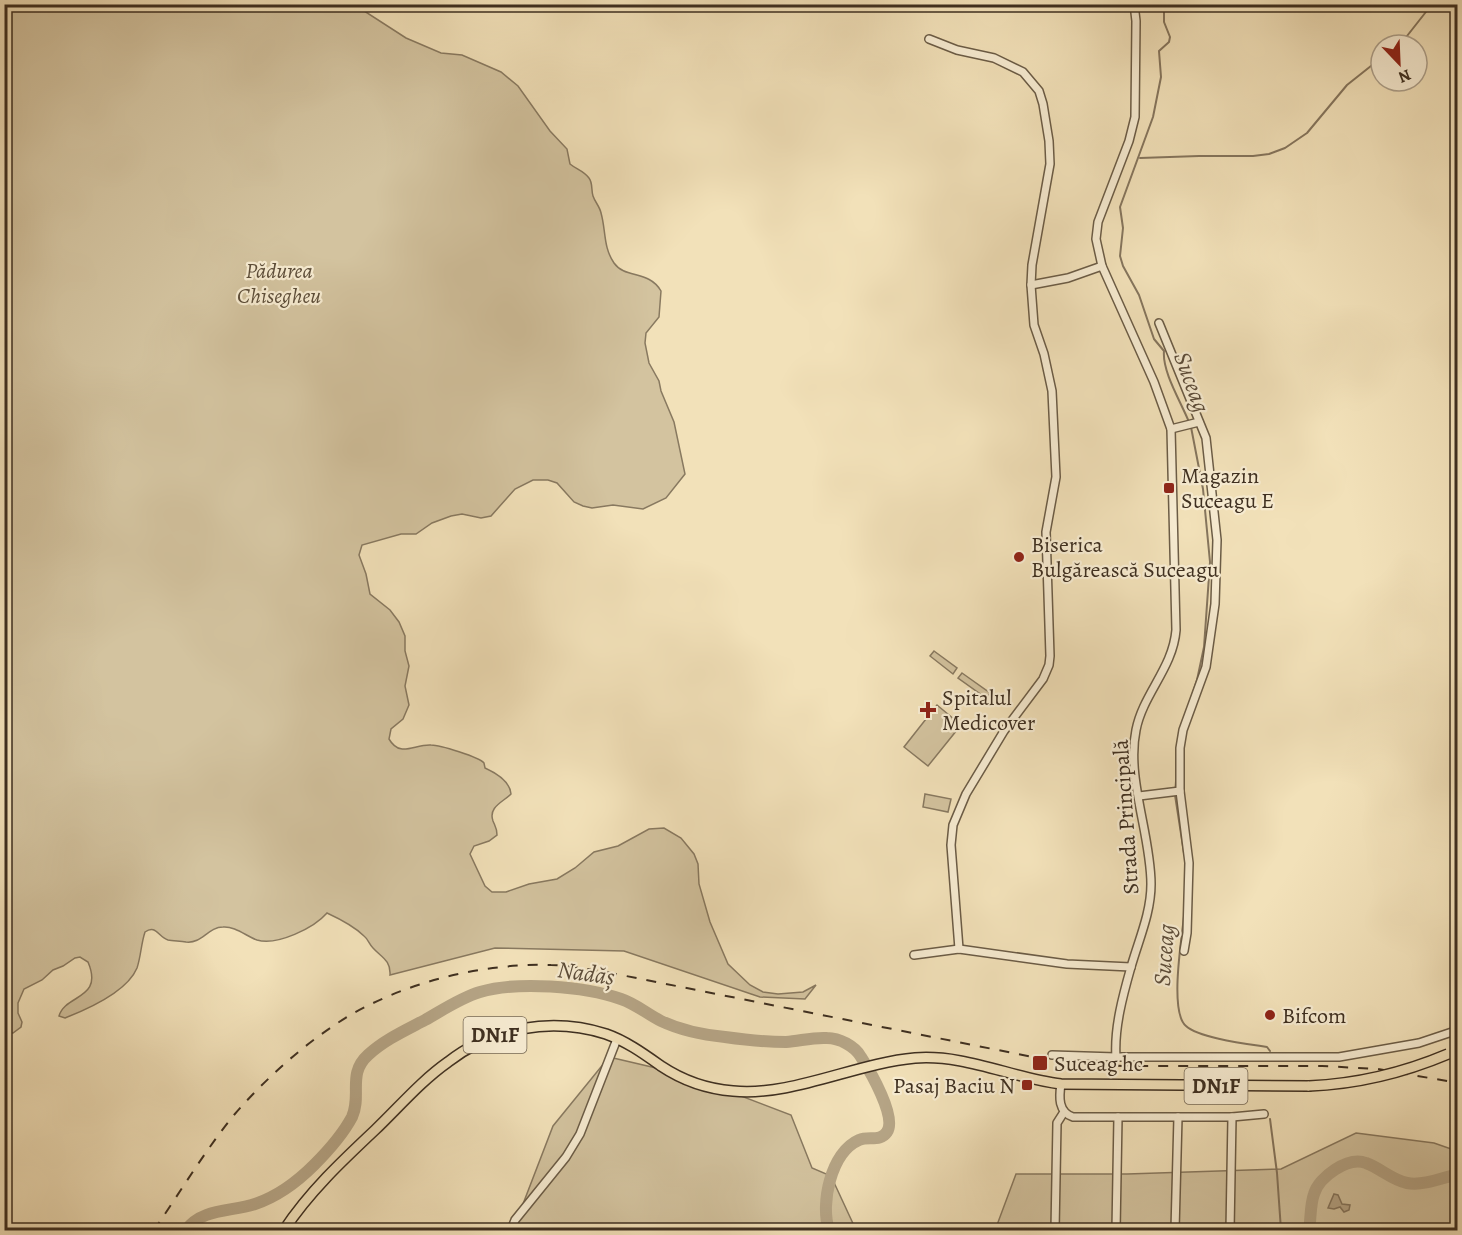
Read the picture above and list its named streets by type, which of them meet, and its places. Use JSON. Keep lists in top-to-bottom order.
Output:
{
  "streets": {
    "main road": ["DN1F"],
    "street": ["Strada Principală"]
  },
  "water": ["Suceag", "Nadăș"],
  "parks": ["Pădurea Chisegheu"],
  "places": {
    "transit": ["Magazin Suceagu E", "Suceag hc", "Pasaj Baciu N"],
    "other": ["Biserica Bulgărească Suceagu", "Bifcom"],
    "health": ["Spitalul Medicover"]
  },
  "north": "bottom right"
}
